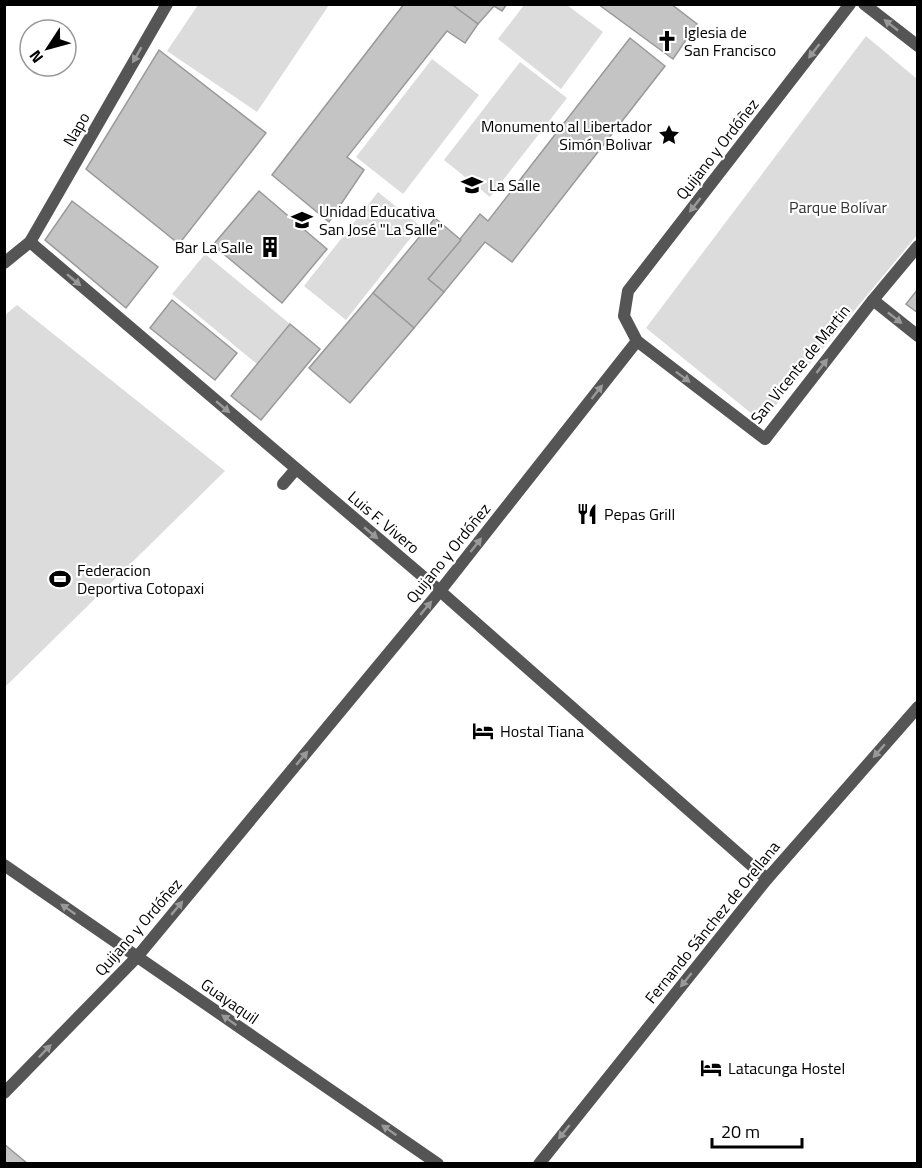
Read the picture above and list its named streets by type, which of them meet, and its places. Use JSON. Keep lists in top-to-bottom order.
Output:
{
  "streets": {
    "street": [
      "Napo",
      "Quijano y Ordóñez",
      "San Vicente de Martin",
      "Luis F. Vivero",
      "Fernando Sánchez de Orellana",
      "Guayaquil"
    ]
  },
  "crossings": [
    ["Napo", "Luis F. Vivero"],
    ["Quijano y Ordóñez", "San Vicente de Martin"],
    ["Quijano y Ordóñez", "Luis F. Vivero"],
    ["Quijano y Ordóñez", "Guayaquil"],
    ["Luis F. Vivero", "Fernando Sánchez de Orellana"]
  ],
  "one_way": [
    "Napo",
    "Luis F. Vivero",
    "Fernando Sánchez de Orellana",
    "Guayaquil"
  ],
  "parks": ["Parque Bolívar"],
  "places": {
    "church": ["Iglesia de San Francisco"],
    "place": ["Monumento al Libertador Simón Bolivar"],
    "school or university": ["La Salle", "Unidad Educativa San José \"La Salle\""],
    "building": ["Bar La Salle"],
    "restaurant": ["Pepas Grill"],
    "sports": ["Federacion Deportiva Cotopaxi"],
    "hotel": ["Hostal Tiana", "Latacunga Hostel"]
  },
  "scale_bar": "20 m",
  "north": "bottom left"
}
